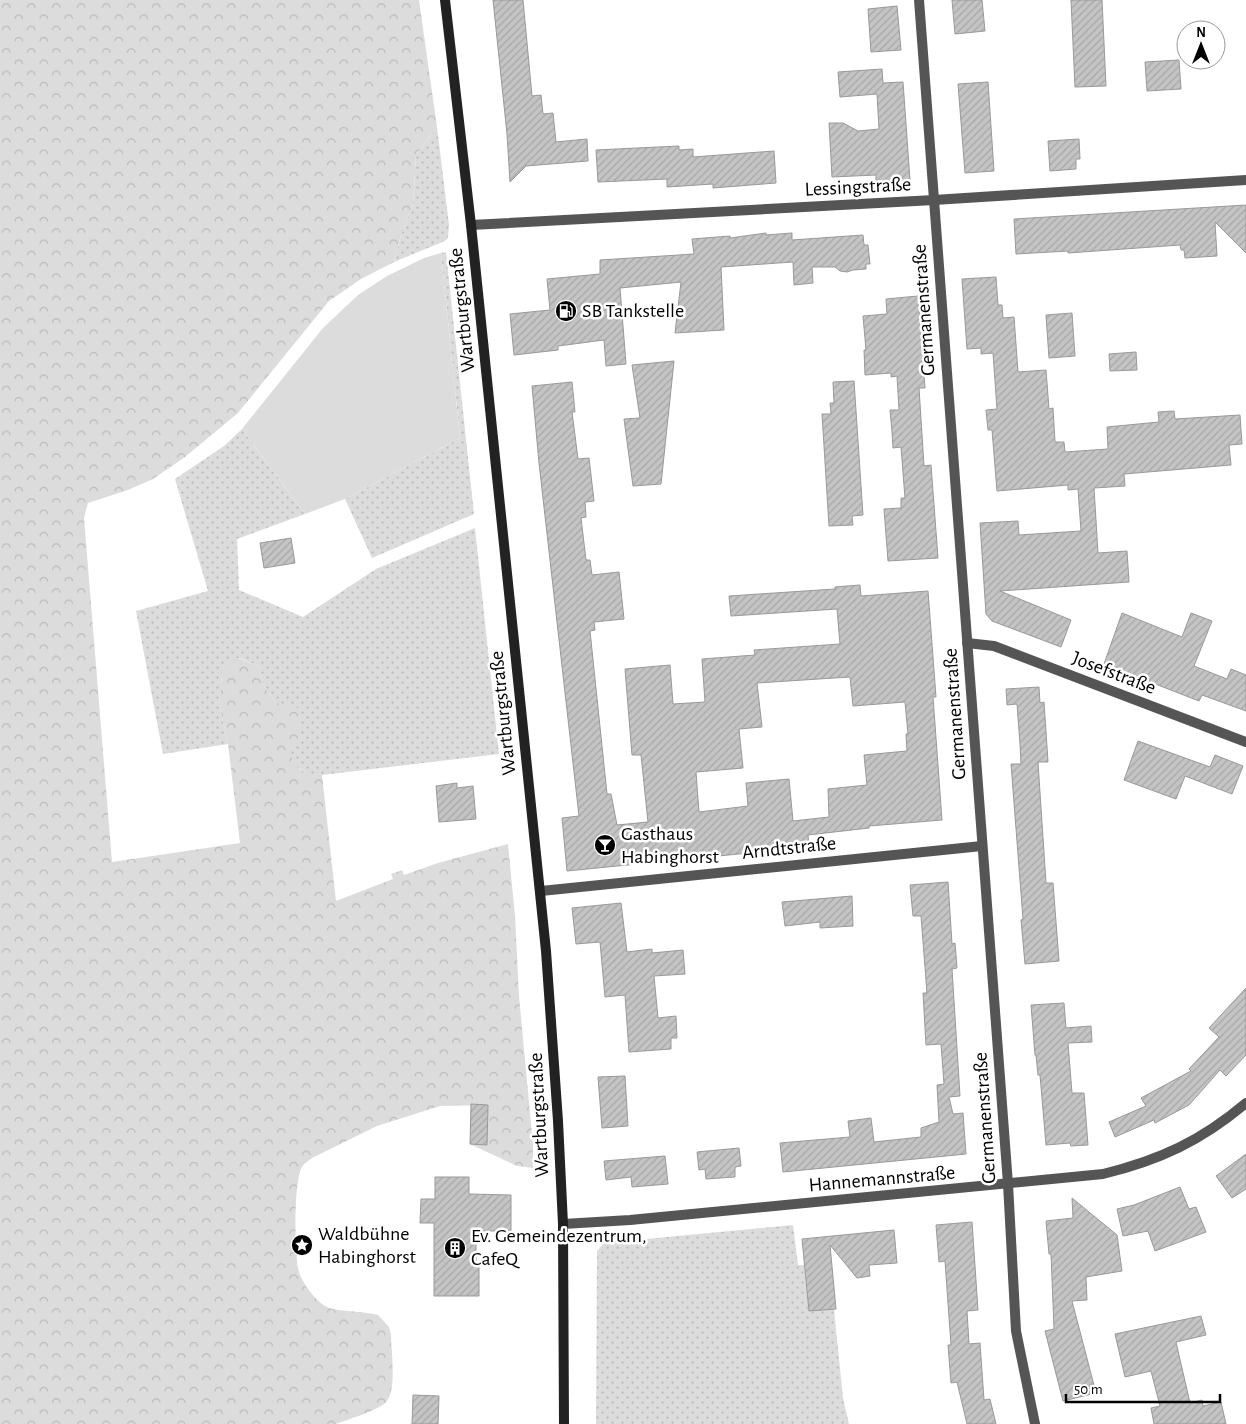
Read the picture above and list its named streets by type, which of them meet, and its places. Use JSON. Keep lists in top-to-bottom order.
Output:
{
  "streets": {
    "main road": ["Wartburgstraße"],
    "street": [
      "Lessingstraße",
      "Germanenstraße",
      "Josefstraße",
      "Arndtstraße",
      "Hannemannstraße"
    ]
  },
  "crossings": [
    ["Lessingstraße", "Wartburgstraße"],
    ["Lessingstraße", "Germanenstraße"],
    ["Wartburgstraße", "Arndtstraße"],
    ["Wartburgstraße", "Hannemannstraße"],
    ["Germanenstraße", "Josefstraße"],
    ["Germanenstraße", "Arndtstraße"],
    ["Germanenstraße", "Hannemannstraße"]
  ],
  "places": {
    "fuel station": ["SB Tankstelle"],
    "bar": ["Gasthaus Habinghorst"],
    "place": ["Waldbühne Habinghorst"],
    "building": ["Ev. Gemeindezentrum, CafeQ"]
  },
  "scale_bar": "50 m",
  "north": "top"
}
